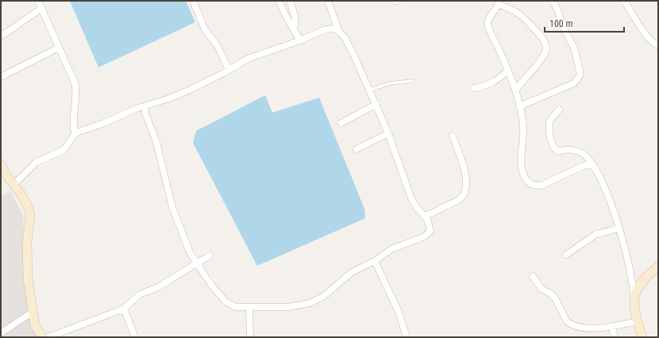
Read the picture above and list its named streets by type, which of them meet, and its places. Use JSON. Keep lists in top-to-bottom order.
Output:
{
  "scale_bar": "100 m"
}
